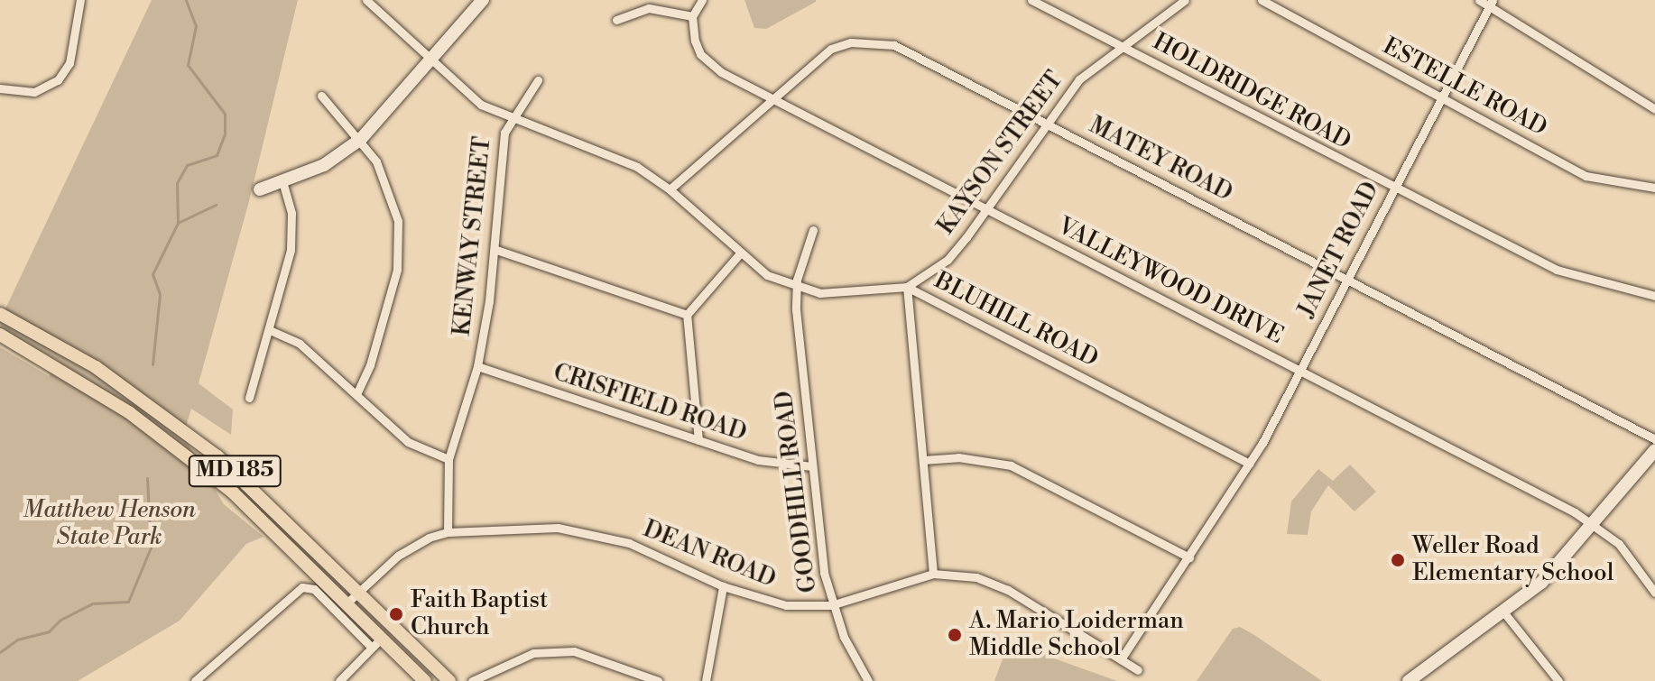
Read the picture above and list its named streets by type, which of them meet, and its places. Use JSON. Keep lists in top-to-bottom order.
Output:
{
  "streets": {
    "main road": ["MD 185"],
    "street": [
      "ESTELLE ROAD",
      "HOLDRIDGE ROAD",
      "KAYSON STREET",
      "MATEY ROAD",
      "KENWAY STREET",
      "JANET ROAD",
      "VALLEYWOOD DRIVE",
      "BLUHILL ROAD",
      "CRISFIELD ROAD",
      "GOODHILL ROAD",
      "DEAN ROAD"
    ]
  },
  "crossings": [
    ["ESTELLE ROAD", "JANET ROAD"],
    ["HOLDRIDGE ROAD", "KAYSON STREET"],
    ["HOLDRIDGE ROAD", "JANET ROAD"],
    ["KAYSON STREET", "MATEY ROAD"],
    ["KAYSON STREET", "VALLEYWOOD DRIVE"],
    ["KAYSON STREET", "BLUHILL ROAD"],
    ["MATEY ROAD", "JANET ROAD"],
    ["MATEY ROAD", "VALLEYWOOD DRIVE"],
    ["MATEY ROAD", "BLUHILL ROAD"],
    ["KENWAY STREET", "BLUHILL ROAD"],
    ["KENWAY STREET", "CRISFIELD ROAD"],
    ["KENWAY STREET", "DEAN ROAD"],
    ["JANET ROAD", "VALLEYWOOD DRIVE"],
    ["JANET ROAD", "BLUHILL ROAD"],
    ["JANET ROAD", "DEAN ROAD"],
    ["BLUHILL ROAD", "GOODHILL ROAD"],
    ["CRISFIELD ROAD", "GOODHILL ROAD"],
    ["MD 185", "DEAN ROAD"],
    ["GOODHILL ROAD", "DEAN ROAD"]
  ],
  "parks": ["Matthew Henson State Park"],
  "places": ["Weller Road Elementary School", "Faith Baptist Church", "A. Mario Loiderman Middle School"]
}
